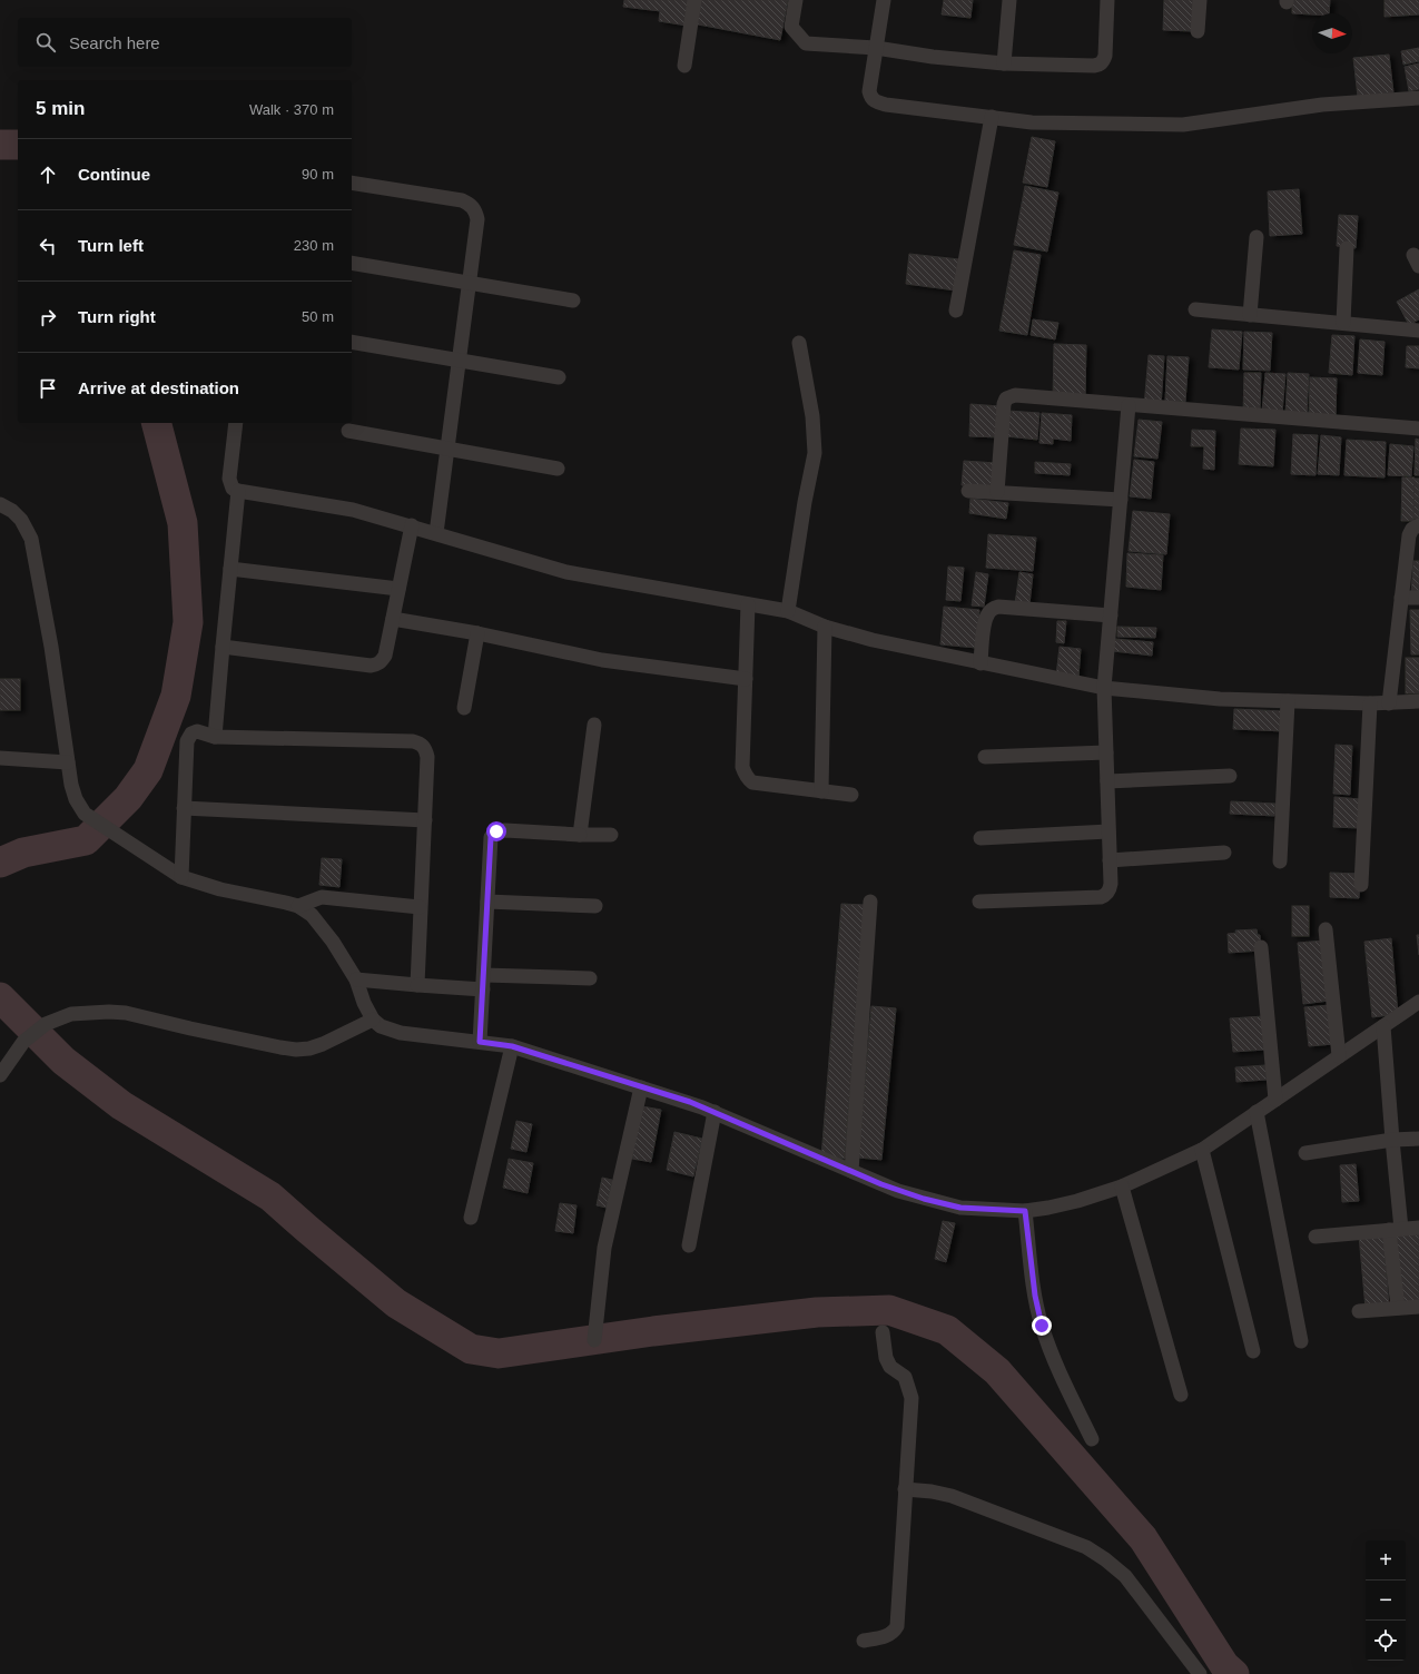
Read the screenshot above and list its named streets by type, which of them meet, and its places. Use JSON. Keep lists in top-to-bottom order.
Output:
{
  "north": "right",
  "page": {
    "search": "Search here",
    "heading": ["5 min", "Walk · 370 m"],
    "list": [
      ["Continue", "90 m"],
      ["Turn left", "230 m"],
      ["Turn right", "50 m"],
      "Arrive at destination"
    ],
    "map_buttons": ["+", "−"]
  }
}
